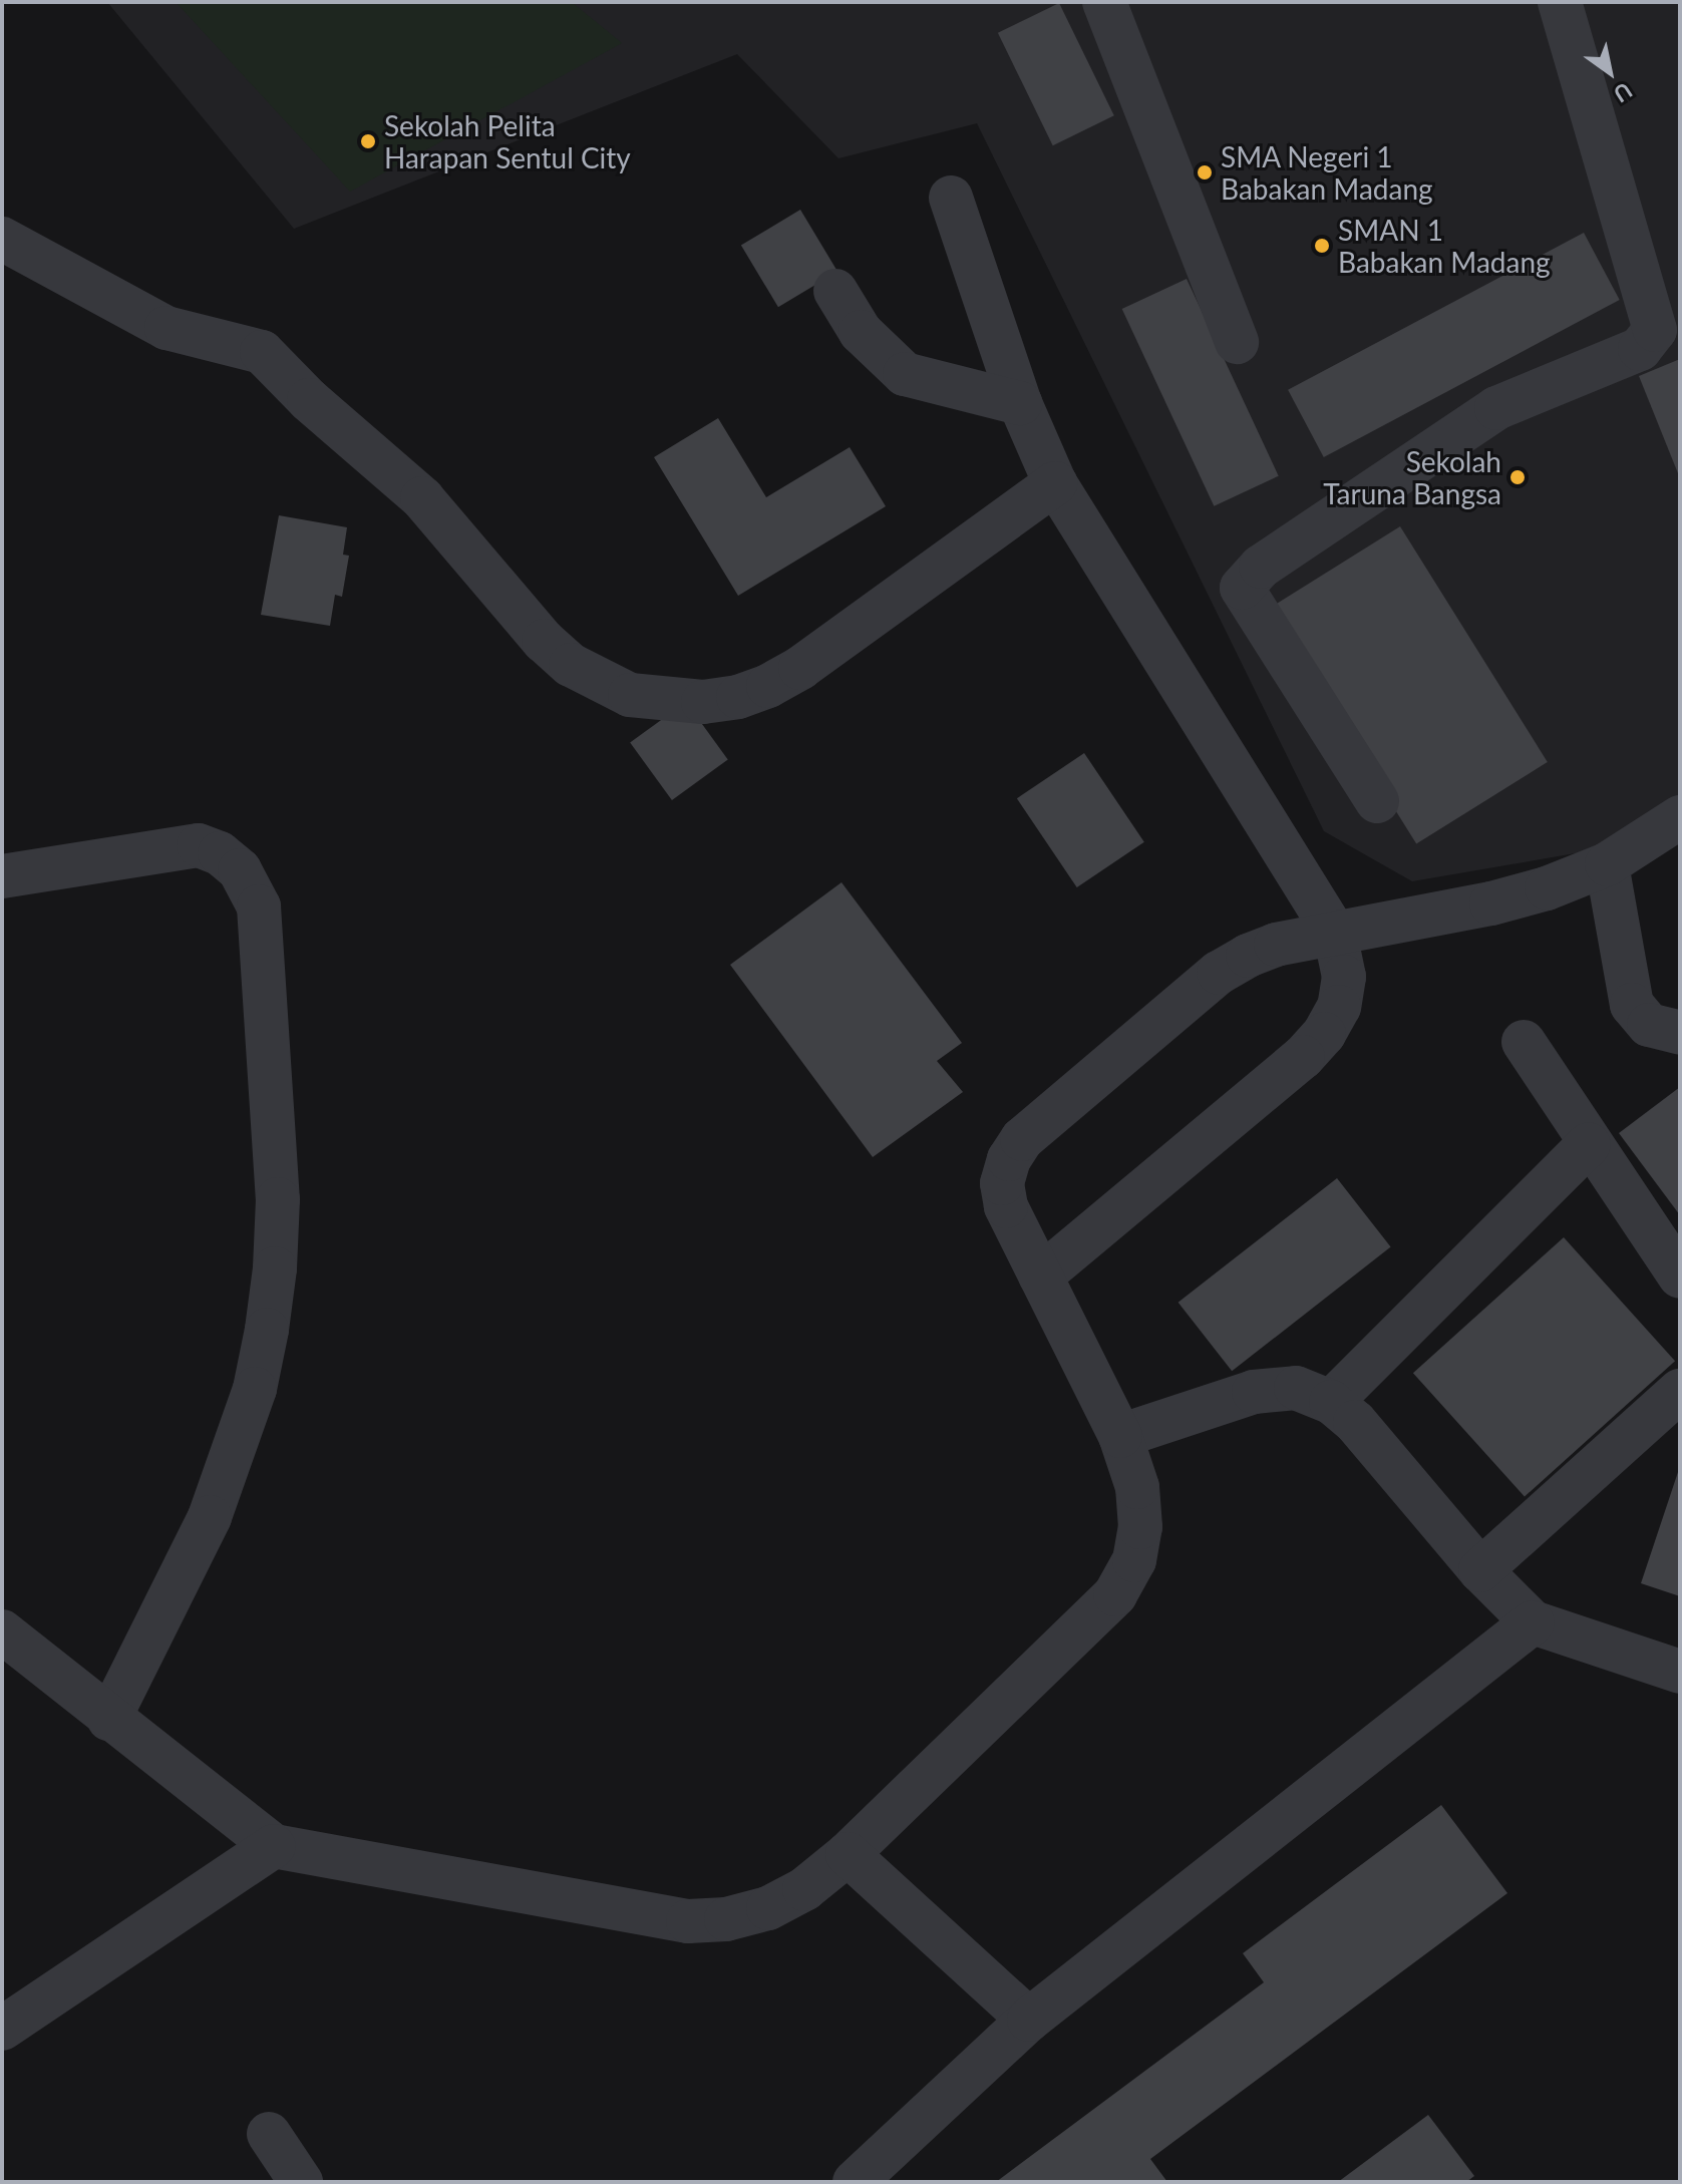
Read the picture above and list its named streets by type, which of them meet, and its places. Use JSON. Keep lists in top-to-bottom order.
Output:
{
  "places": [
    "Sekolah Pelita Harapan Sentul City",
    "SMA Negeri 1 Babakan Madang",
    "SMAN 1 Babakan Madang",
    "Sekolah Taruna Bangsa"
  ],
  "north": "bottom right"
}
